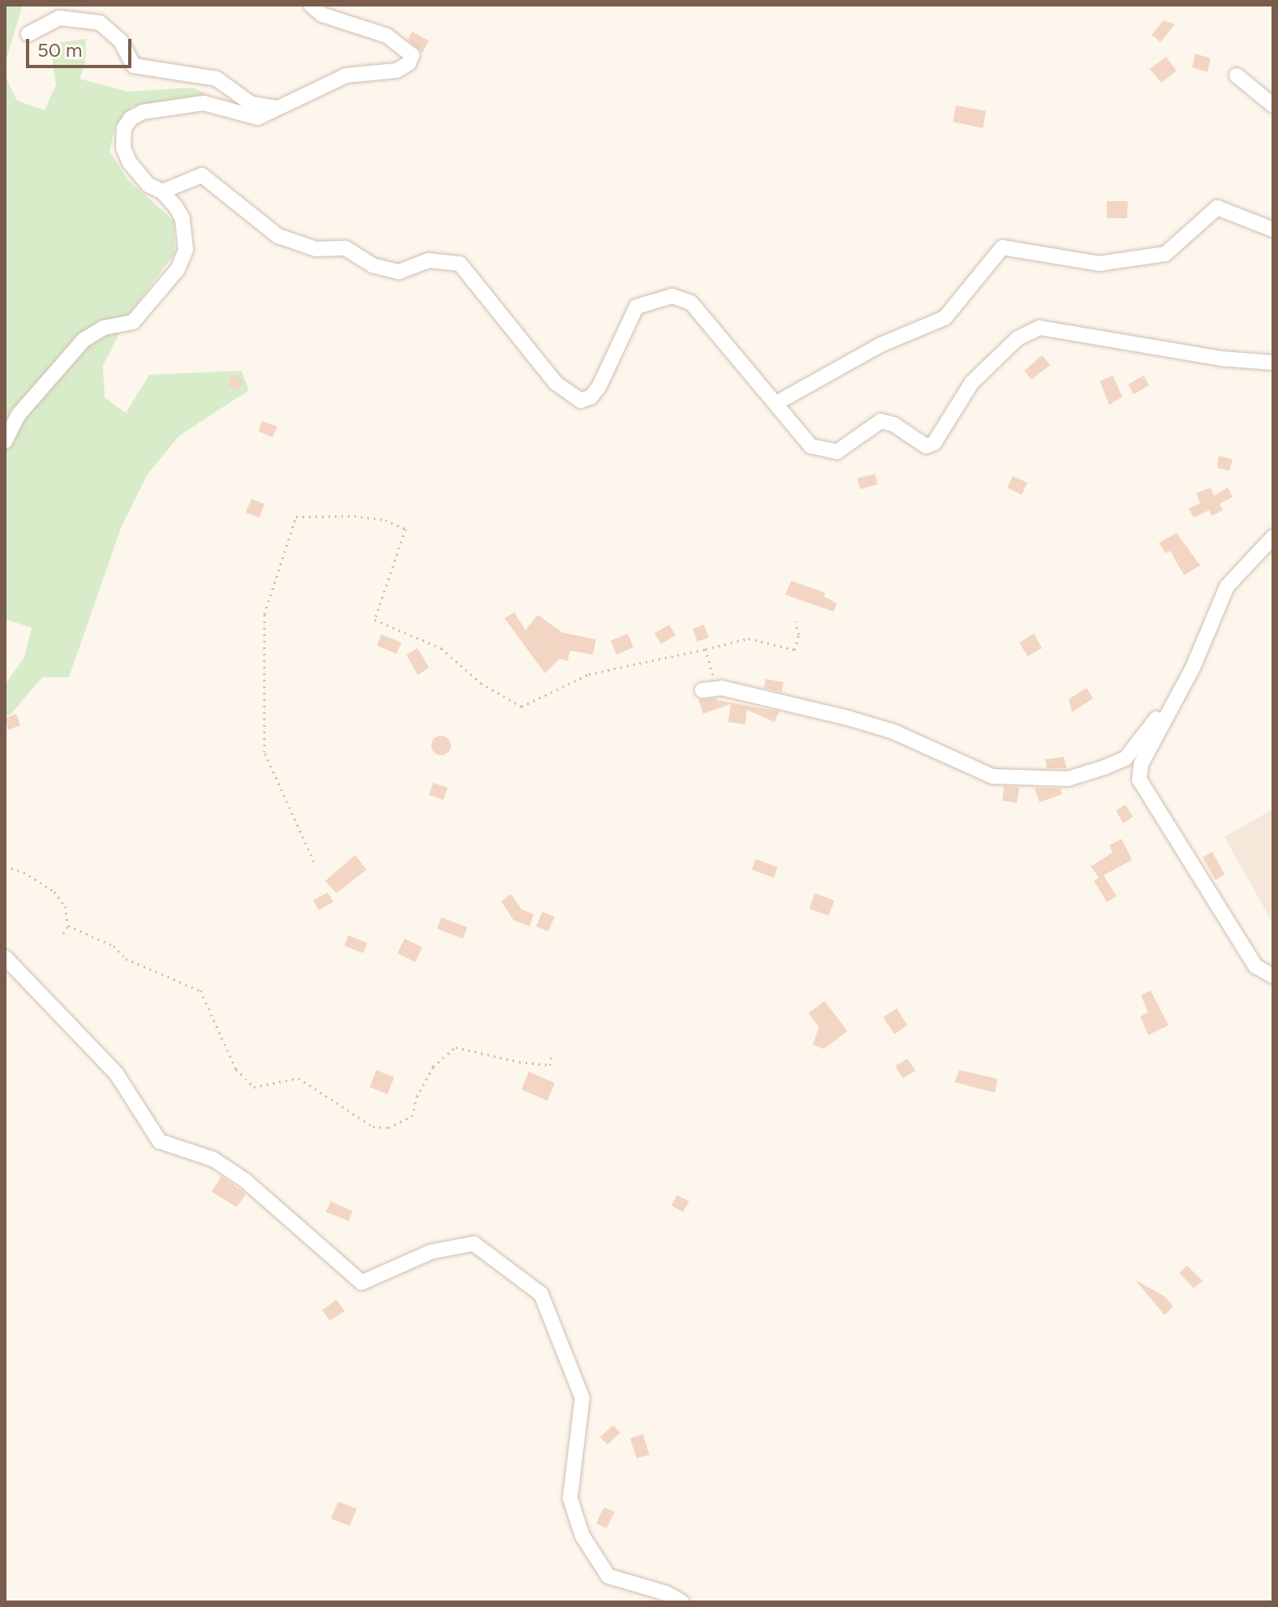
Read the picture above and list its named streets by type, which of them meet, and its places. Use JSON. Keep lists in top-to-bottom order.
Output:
{
  "scale_bar": "50 m"
}
